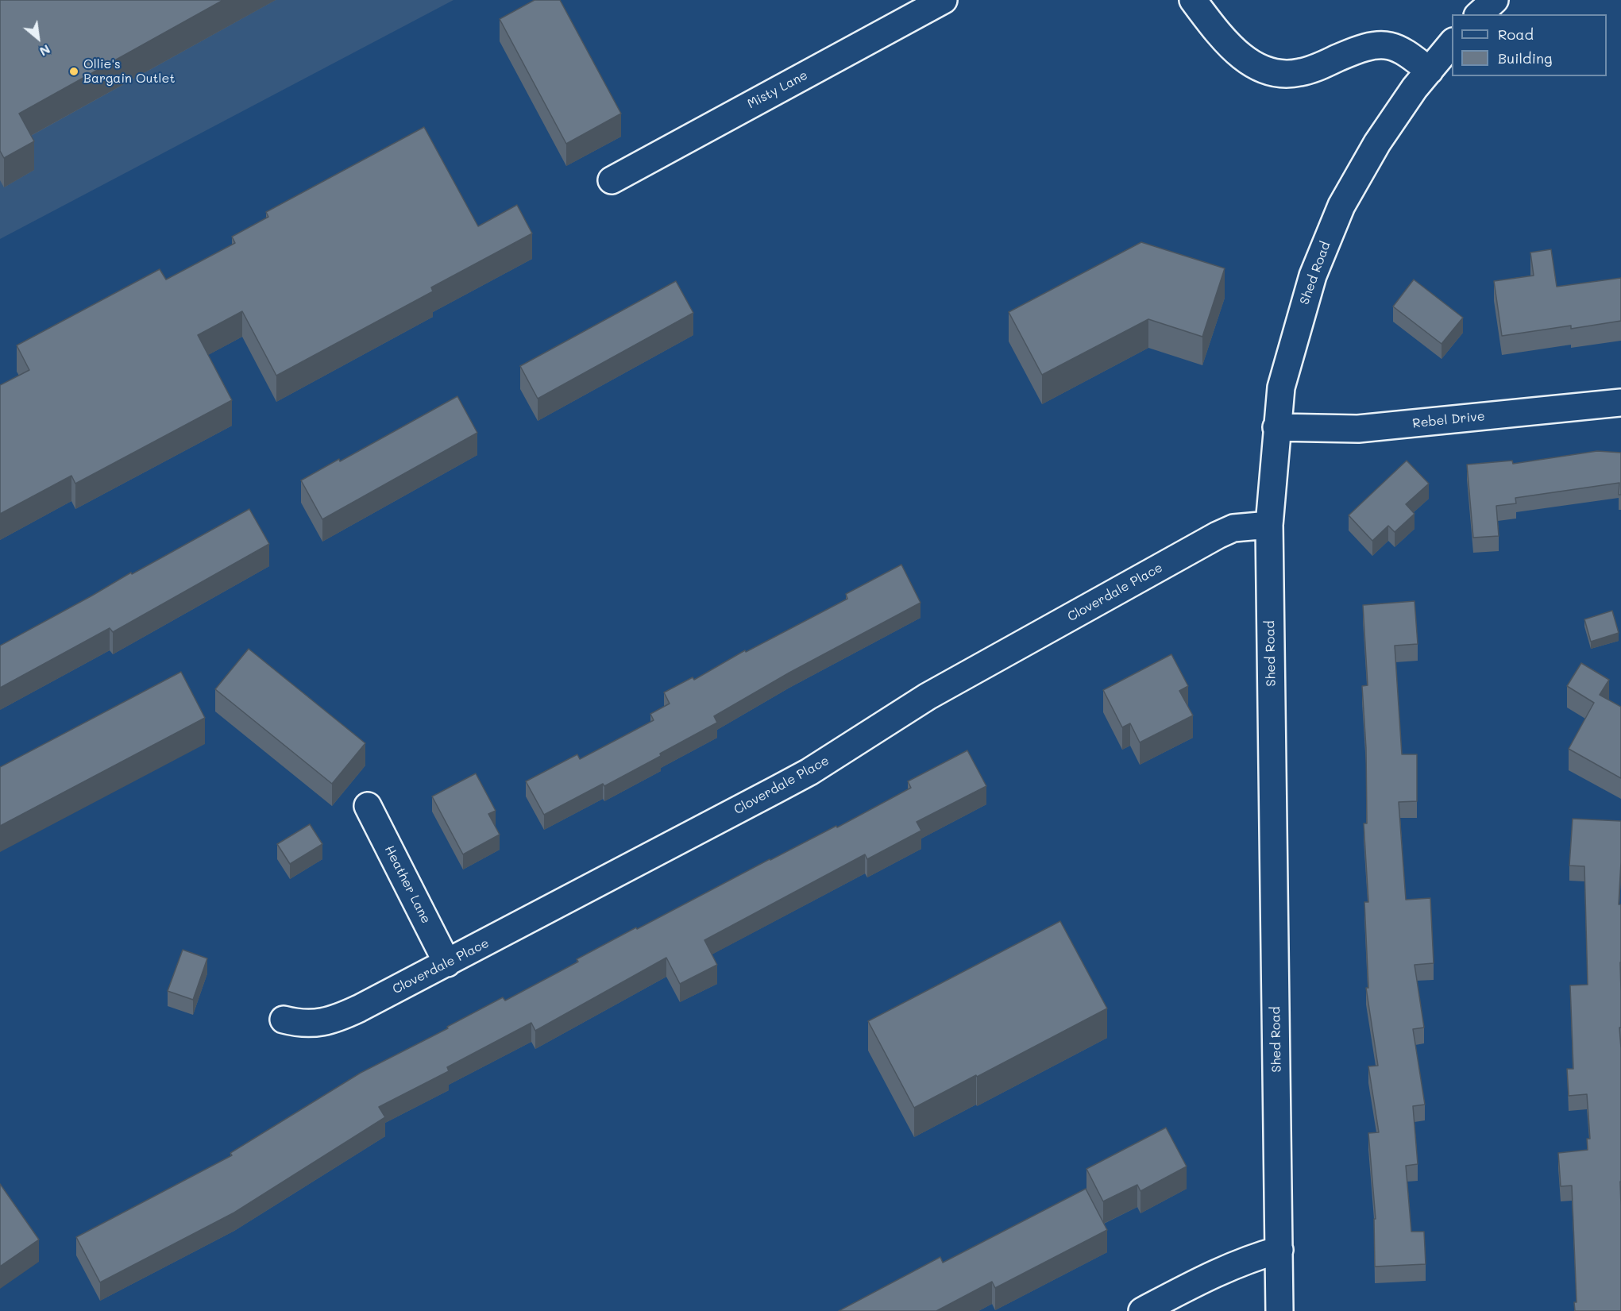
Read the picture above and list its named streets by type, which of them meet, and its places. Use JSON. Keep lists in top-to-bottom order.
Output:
{
  "streets": {
    "street": [
      "Misty Lane",
      "Shed Road",
      "Rebel Drive",
      "Cloverdale Place",
      "Heather Lane"
    ]
  },
  "crossings": [
    ["Shed Road", "Rebel Drive"],
    ["Shed Road", "Cloverdale Place"],
    ["Cloverdale Place", "Heather Lane"]
  ],
  "places": ["Ollie's Bargain Outlet"],
  "legend": ["Road", "Building"],
  "north": "bottom right"
}
